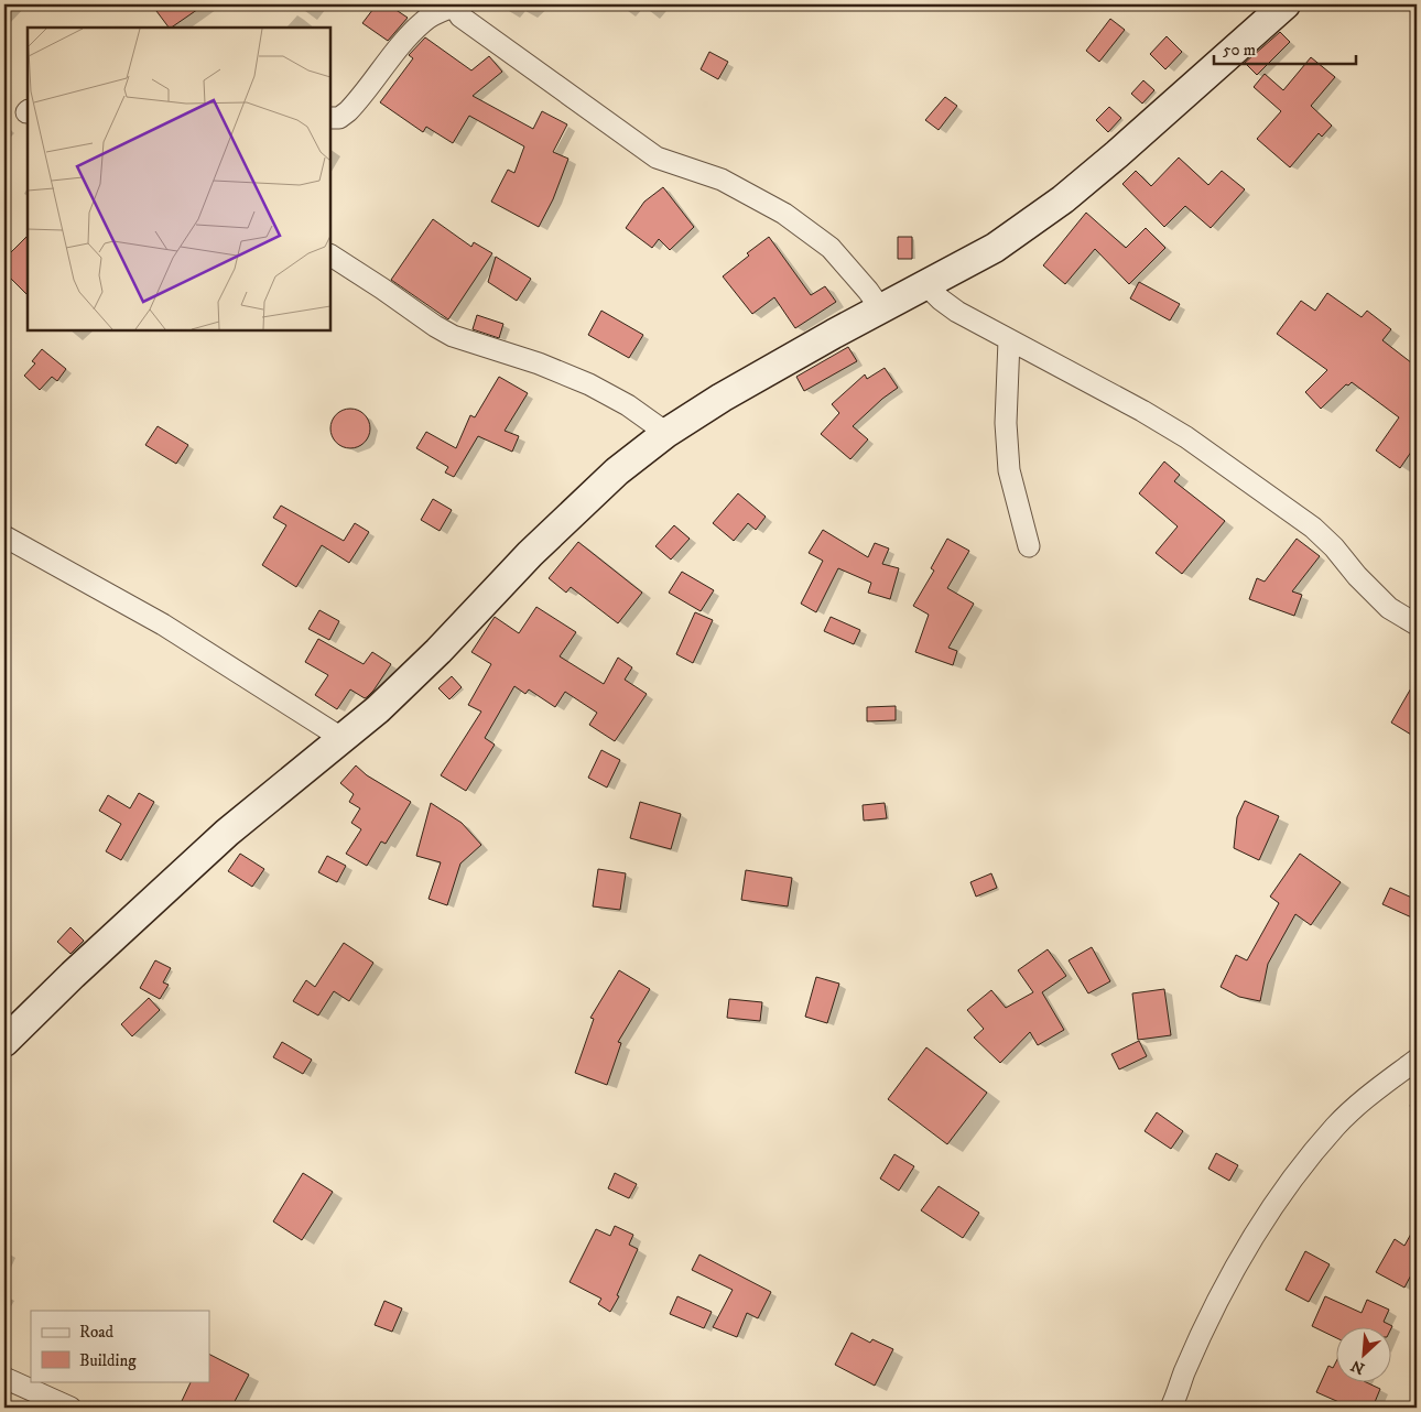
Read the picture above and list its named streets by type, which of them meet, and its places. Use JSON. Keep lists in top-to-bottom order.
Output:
{
  "legend": ["Road", "Building"],
  "scale_bar": "50 m",
  "north": "bottom left"
}
